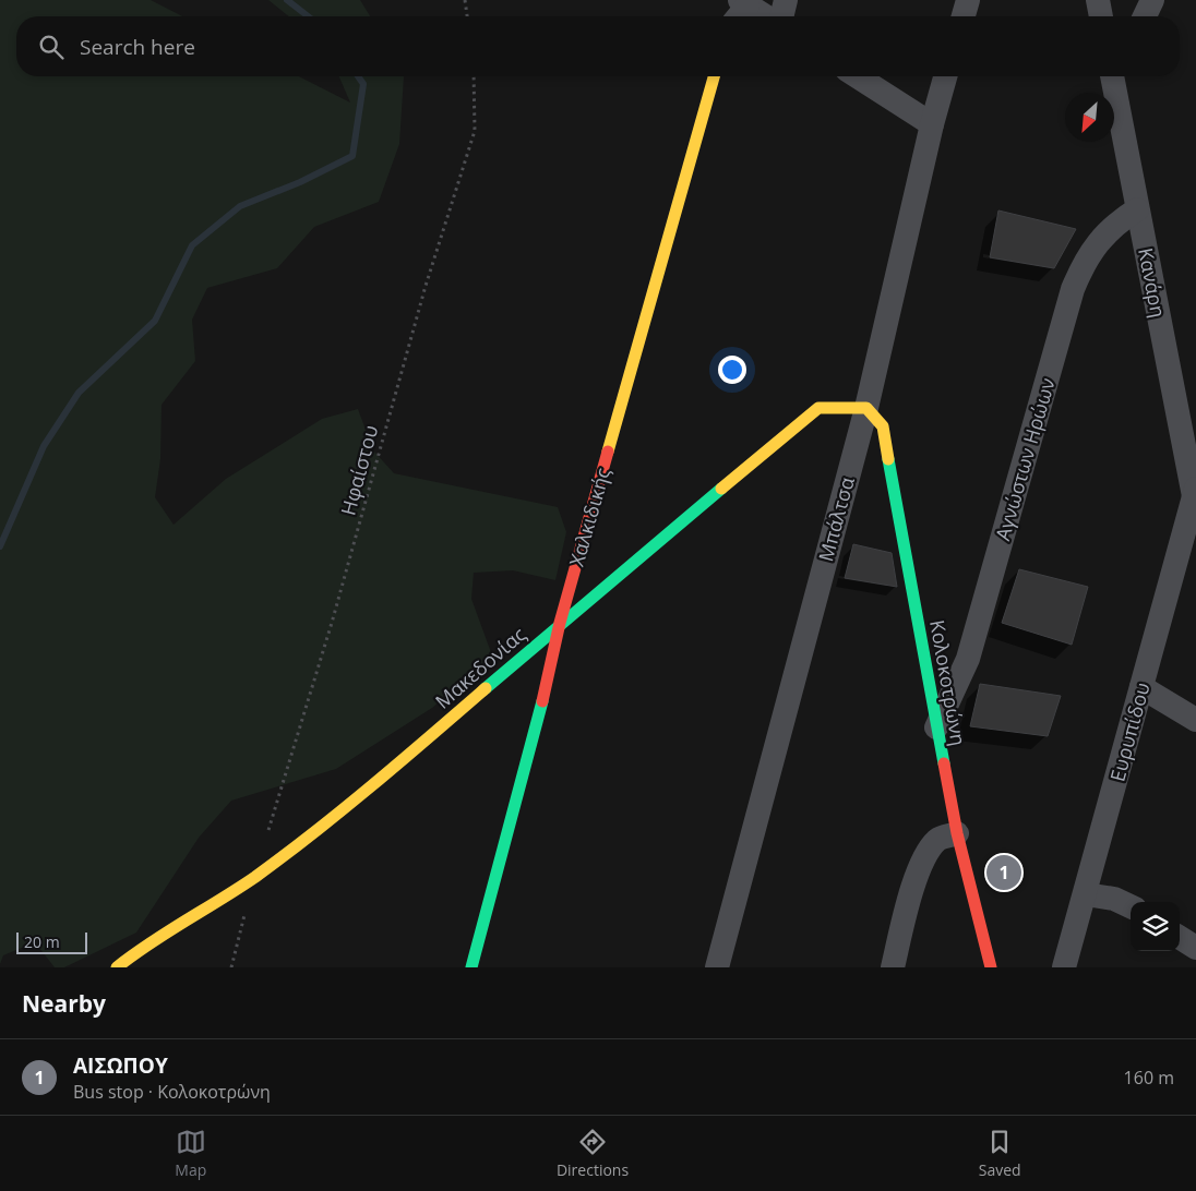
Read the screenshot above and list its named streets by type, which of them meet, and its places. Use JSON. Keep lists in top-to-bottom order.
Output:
{
  "streets": {
    "street": [
      "Κανάρη",
      "Αγνώστων Ηρώων",
      "Χαλκιδικής",
      "Μπάλτσα",
      "Μακεδονίας",
      "Κολοκοτρώνη",
      "Ευρυπίδου"
    ],
    "path": ["Ηφαίστου"]
  },
  "crossings": [
    ["Κανάρη", "Αγνώστων Ηρώων"],
    ["Κανάρη", "Ευρυπίδου"],
    ["Αγνώστων Ηρώων", "Κολοκοτρώνη"],
    ["Χαλκιδικής", "Μακεδονίας"],
    ["Μπάλτσα", "Μακεδονίας"],
    ["Μπάλτσα", "Κολοκοτρώνη"],
    ["Μακεδονίας", "Κολοκοτρώνη"]
  ],
  "scale_bar": "20 m",
  "north": "bottom left",
  "page": {
    "search": "Search here",
    "pins": "1",
    "scale": "20 m",
    "heading": "Nearby",
    "list": [
      {
        "mark": "1",
        "name": "ΑΙΣΩΠΟΥ",
        "note": "Bus stop · Κολοκοτρώνη",
        "value": "160 m"
      }
    ],
    "nav": ["Map", "Directions", "Saved"]
  }
}
